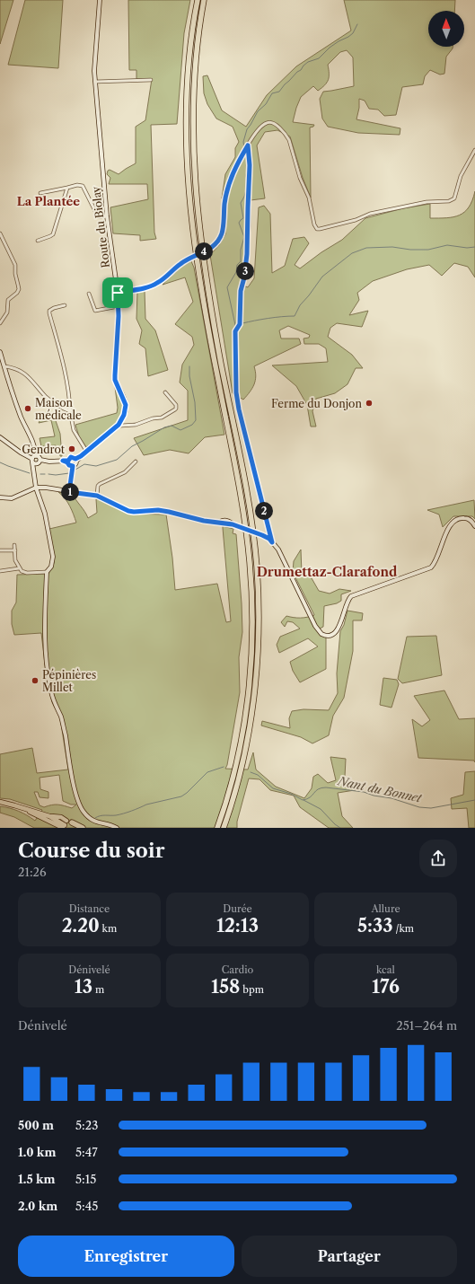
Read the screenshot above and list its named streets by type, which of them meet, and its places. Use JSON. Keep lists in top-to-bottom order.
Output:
{
  "streets": {
    "street": ["Route du Biolay"]
  },
  "districts": ["La Plantée", "Drumettaz-Clarafond"],
  "water": ["Nant du Bonnet"],
  "places": [
    "Ferme du Donjon",
    "Maison médicale",
    "Gendrot",
    "Pépinières Millet"
  ],
  "north": "top",
  "page": {
    "pins": [
      "4",
      "3",
      "1",
      "2"
    ],
    "heading": ["Course du soir", "21:26"],
    "stats": [
      ["Distance", "2.20 km"],
      ["Durée", "12:13"],
      ["Allure", "5:33 /km"],
      ["Dénivelé", "13 m"],
      ["Cardio", "158 bpm"],
      ["kcal", "176"]
    ],
    "chart": ["Dénivelé", "251–264 m"],
    "list": [
      {
        "name": "500 m",
        "note": "5:23"
      },
      {
        "name": "1.0 km",
        "note": "5:47"
      },
      {
        "name": "1.5 km",
        "note": "5:15"
      },
      {
        "name": "2.0 km",
        "note": "5:45"
      }
    ],
    "buttons": ["Enregistrer", "Partager"]
  }
}
